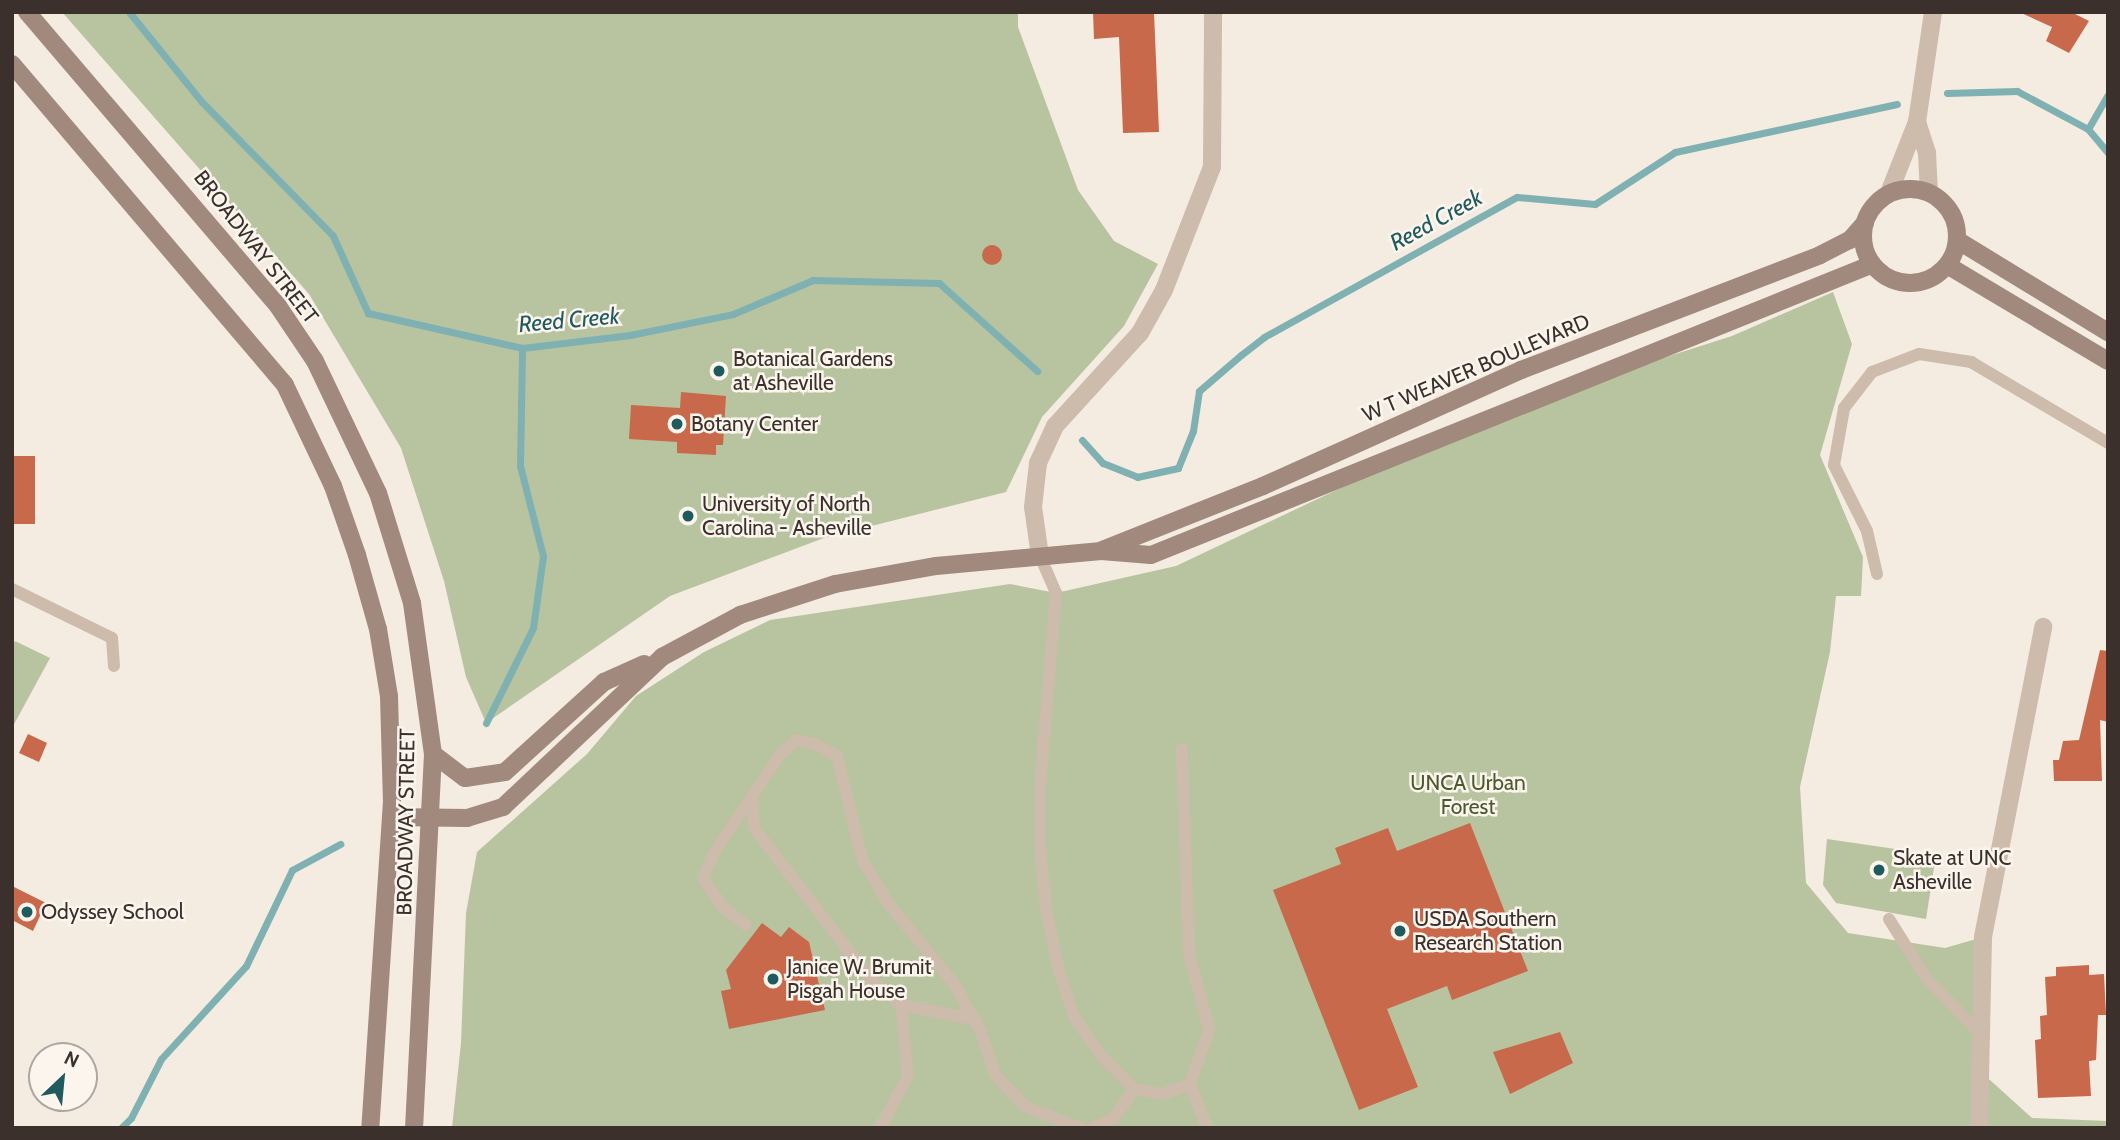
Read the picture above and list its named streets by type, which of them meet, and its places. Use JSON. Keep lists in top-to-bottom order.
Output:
{
  "streets": {
    "main road": ["BROADWAY STREET", "W T WEAVER BOULEVARD"]
  },
  "crossings": [
    ["BROADWAY STREET", "W T WEAVER BOULEVARD"]
  ],
  "water": ["Reed Creek"],
  "parks": ["UNCA Urban Forest"],
  "places": [
    "Botanical Gardens at Asheville",
    "Botany Center",
    "University of North Carolina - Asheville",
    "Skate at UNC Asheville",
    "Odyssey School",
    "USDA Southern Research Station",
    "Janice W. Brumit Pisgah House"
  ],
  "north": "top right"
}
